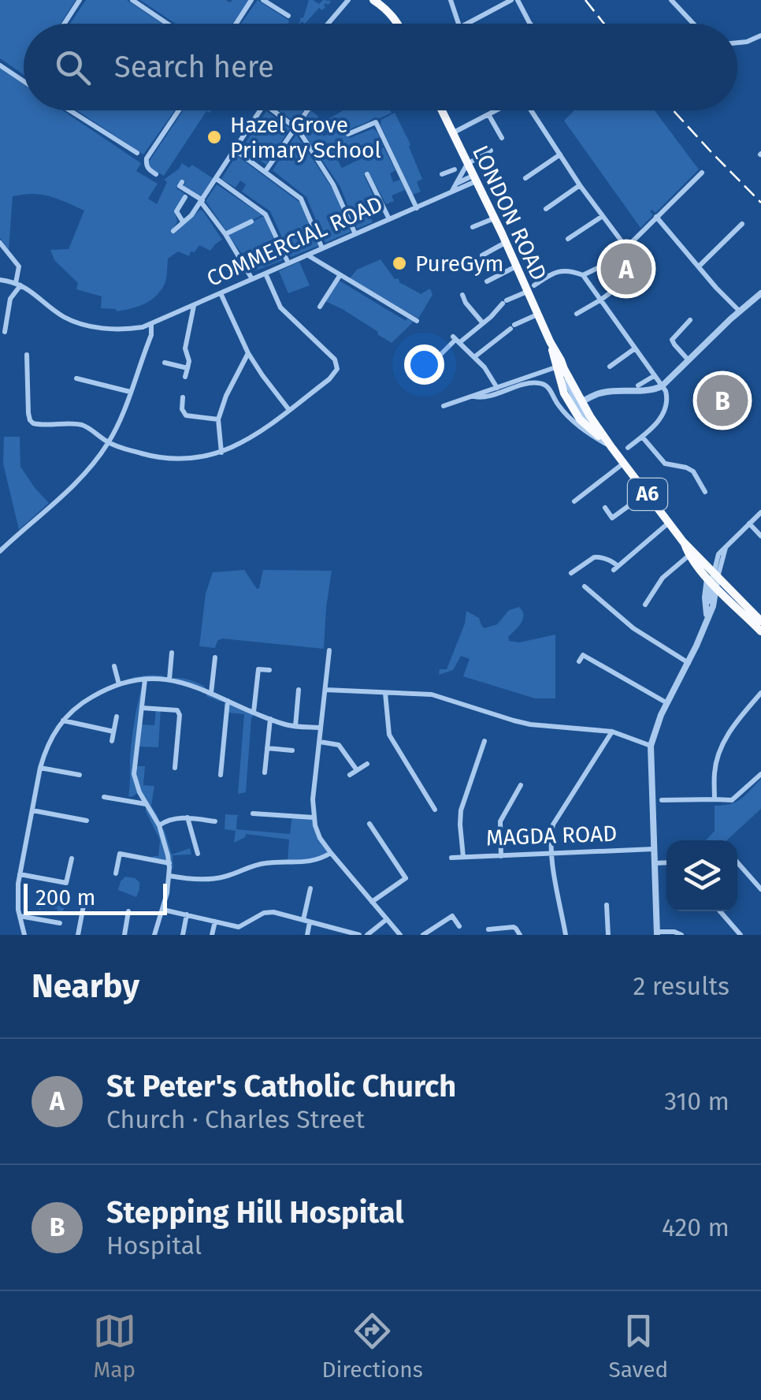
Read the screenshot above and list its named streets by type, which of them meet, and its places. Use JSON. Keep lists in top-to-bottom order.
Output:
{
  "streets": {
    "highway": ["LONDON ROAD", "A6"],
    "street": ["COMMERCIAL ROAD", "MAGDA ROAD"]
  },
  "crossings": [
    ["LONDON ROAD", "COMMERCIAL ROAD"],
    ["LONDON ROAD", "A6"]
  ],
  "places": ["Hazel Grove Primary School", "PureGym"],
  "scale_bar": "200 m",
  "page": {
    "search": "Search here",
    "pins": ["A", "B"],
    "scale": "200 m",
    "heading": ["Nearby", "2 results"],
    "list": [
      {
        "mark": "A",
        "name": "St Peter's Catholic Church",
        "note": "Church · Charles Street",
        "value": "310 m"
      },
      {
        "mark": "B",
        "name": "Stepping Hill Hospital",
        "note": "Hospital",
        "value": "420 m"
      }
    ],
    "nav": ["Map", "Directions", "Saved"]
  }
}
